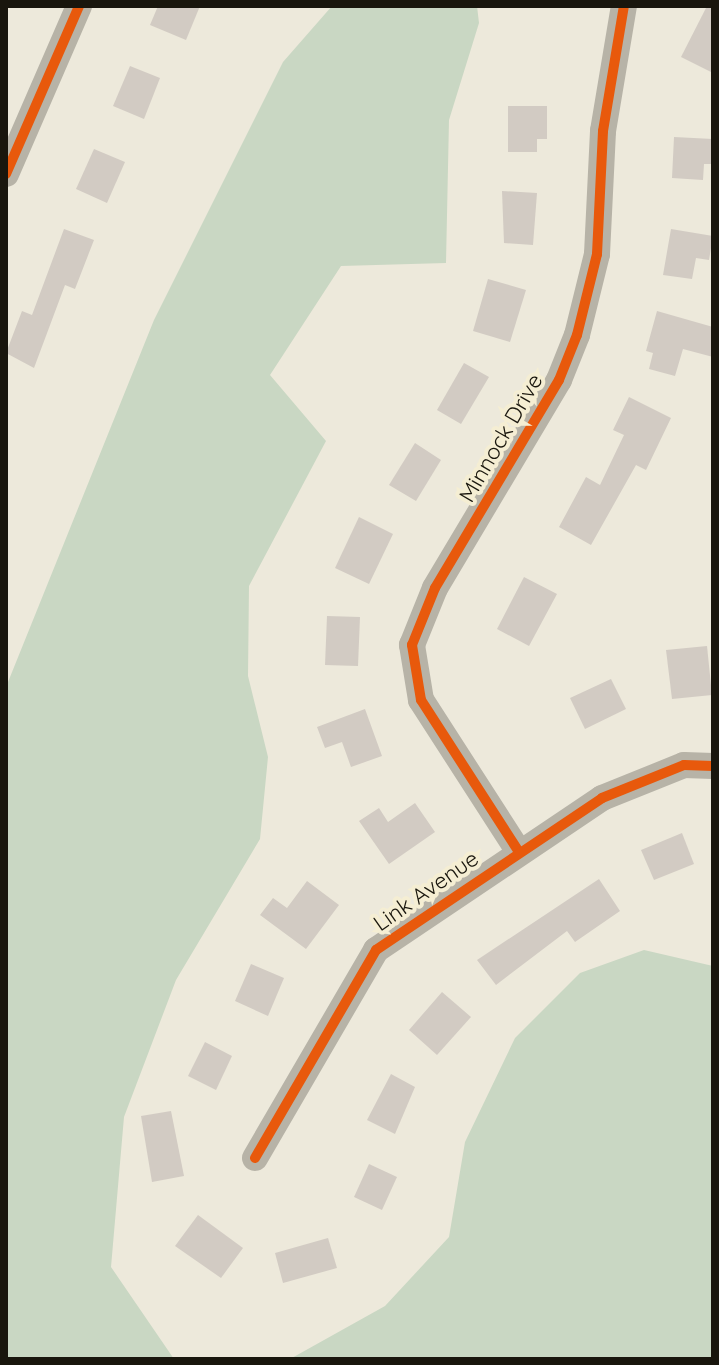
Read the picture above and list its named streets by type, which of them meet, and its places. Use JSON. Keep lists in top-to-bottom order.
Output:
{
  "streets": {
    "street": ["Minnock Drive", "Link Avenue"]
  },
  "crossings": [
    ["Minnock Drive", "Link Avenue"]
  ]
}
